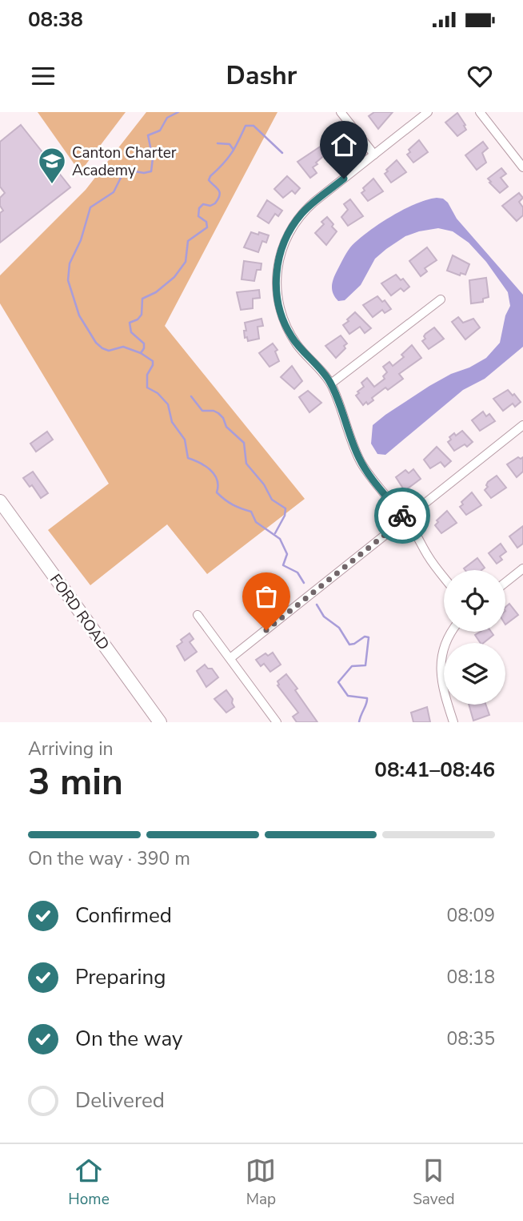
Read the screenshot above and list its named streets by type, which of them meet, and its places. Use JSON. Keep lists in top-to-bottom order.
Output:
{
  "streets": {
    "main road": ["FORD ROAD"]
  },
  "places": {
    "school or university": ["Canton Charter Academy"]
  },
  "page": {
    "status": "08:38",
    "header": "Dashr",
    "heading": ["3 min", "Arriving in", "08:41–08:46"],
    "bar": "On the way · 390 m",
    "list": [
      ["Confirmed", "08:09"],
      ["Preparing", "08:18"],
      ["On the way", "08:35"],
      "Delivered"
    ],
    "tabs": ["Home", "Map", "Saved"]
  }
}
